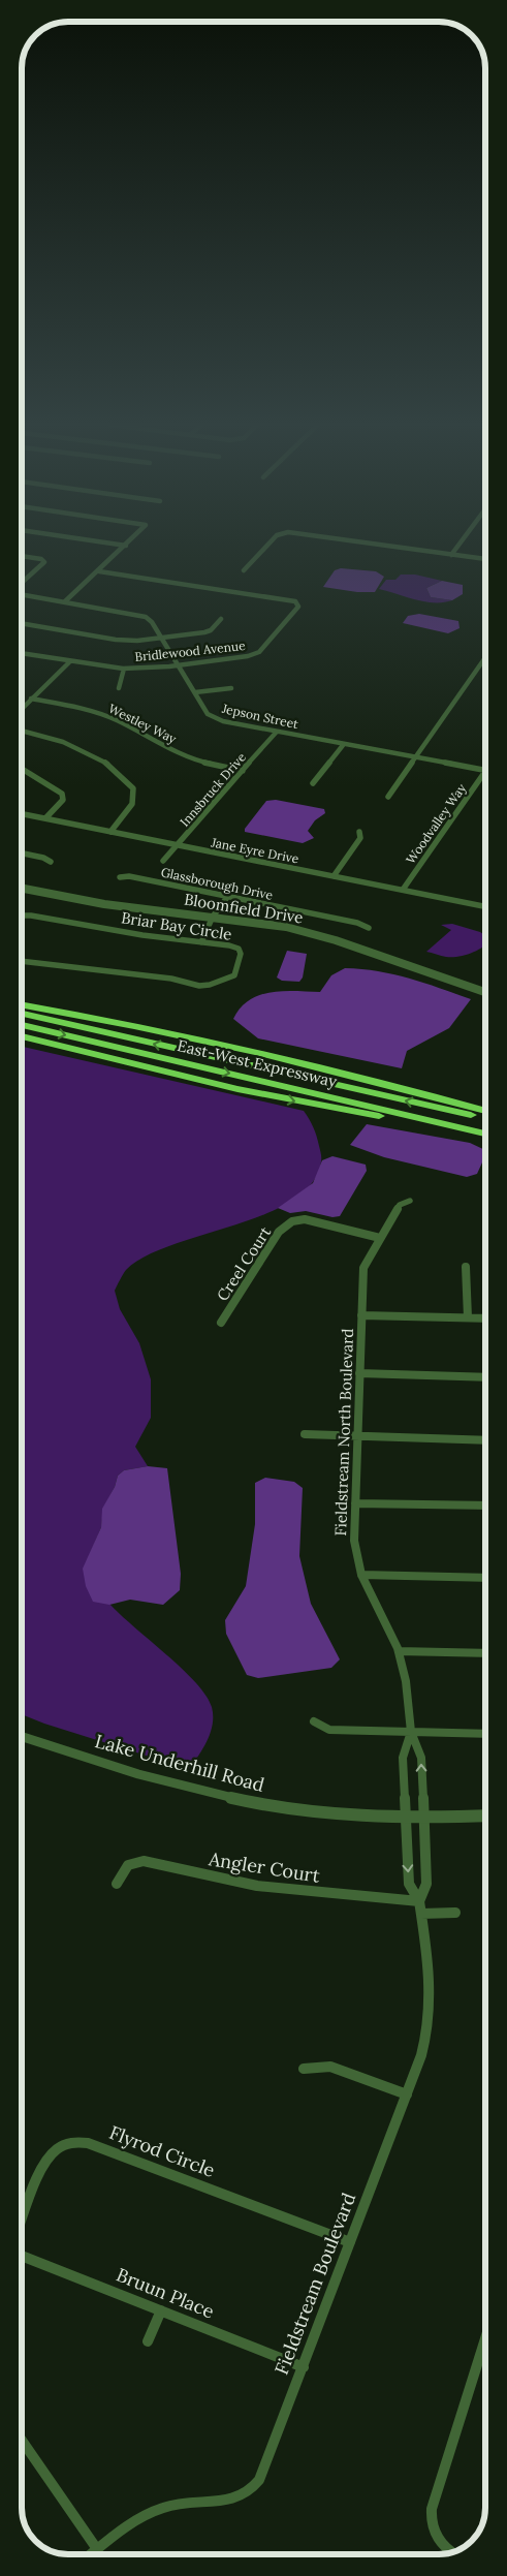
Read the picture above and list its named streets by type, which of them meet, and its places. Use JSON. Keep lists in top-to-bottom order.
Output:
{
  "streets": {
    "highway": ["East-West Expressway"],
    "street": [
      "Bridlewood Avenue",
      "Jepson Street",
      "Westley Way",
      "Innsbruck Drive",
      "Woodvalley Way",
      "Jane Eyre Drive",
      "Glassborough Drive",
      "Bloomfield Drive",
      "Briar Bay Circle",
      "Creel Court",
      "Fieldstream North Boulevard",
      "Lake Underhill Road",
      "Angler Court",
      "Flyrod Circle",
      "Fieldstream Boulevard",
      "Bruun Place"
    ]
  },
  "crossings": [
    ["Bridlewood Avenue", "Jepson Street"],
    ["Jepson Street", "Innsbruck Drive"],
    ["Westley Way", "Innsbruck Drive"],
    ["Innsbruck Drive", "Jane Eyre Drive"],
    ["Woodvalley Way", "Jane Eyre Drive"],
    ["Creel Court", "Fieldstream North Boulevard"],
    ["Fieldstream North Boulevard", "Lake Underhill Road"],
    ["Fieldstream North Boulevard", "Fieldstream Boulevard"],
    ["Lake Underhill Road", "Fieldstream Boulevard"],
    ["Angler Court", "Fieldstream Boulevard"],
    ["Flyrod Circle", "Fieldstream Boulevard"],
    ["Fieldstream Boulevard", "Bruun Place"]
  ]
}
